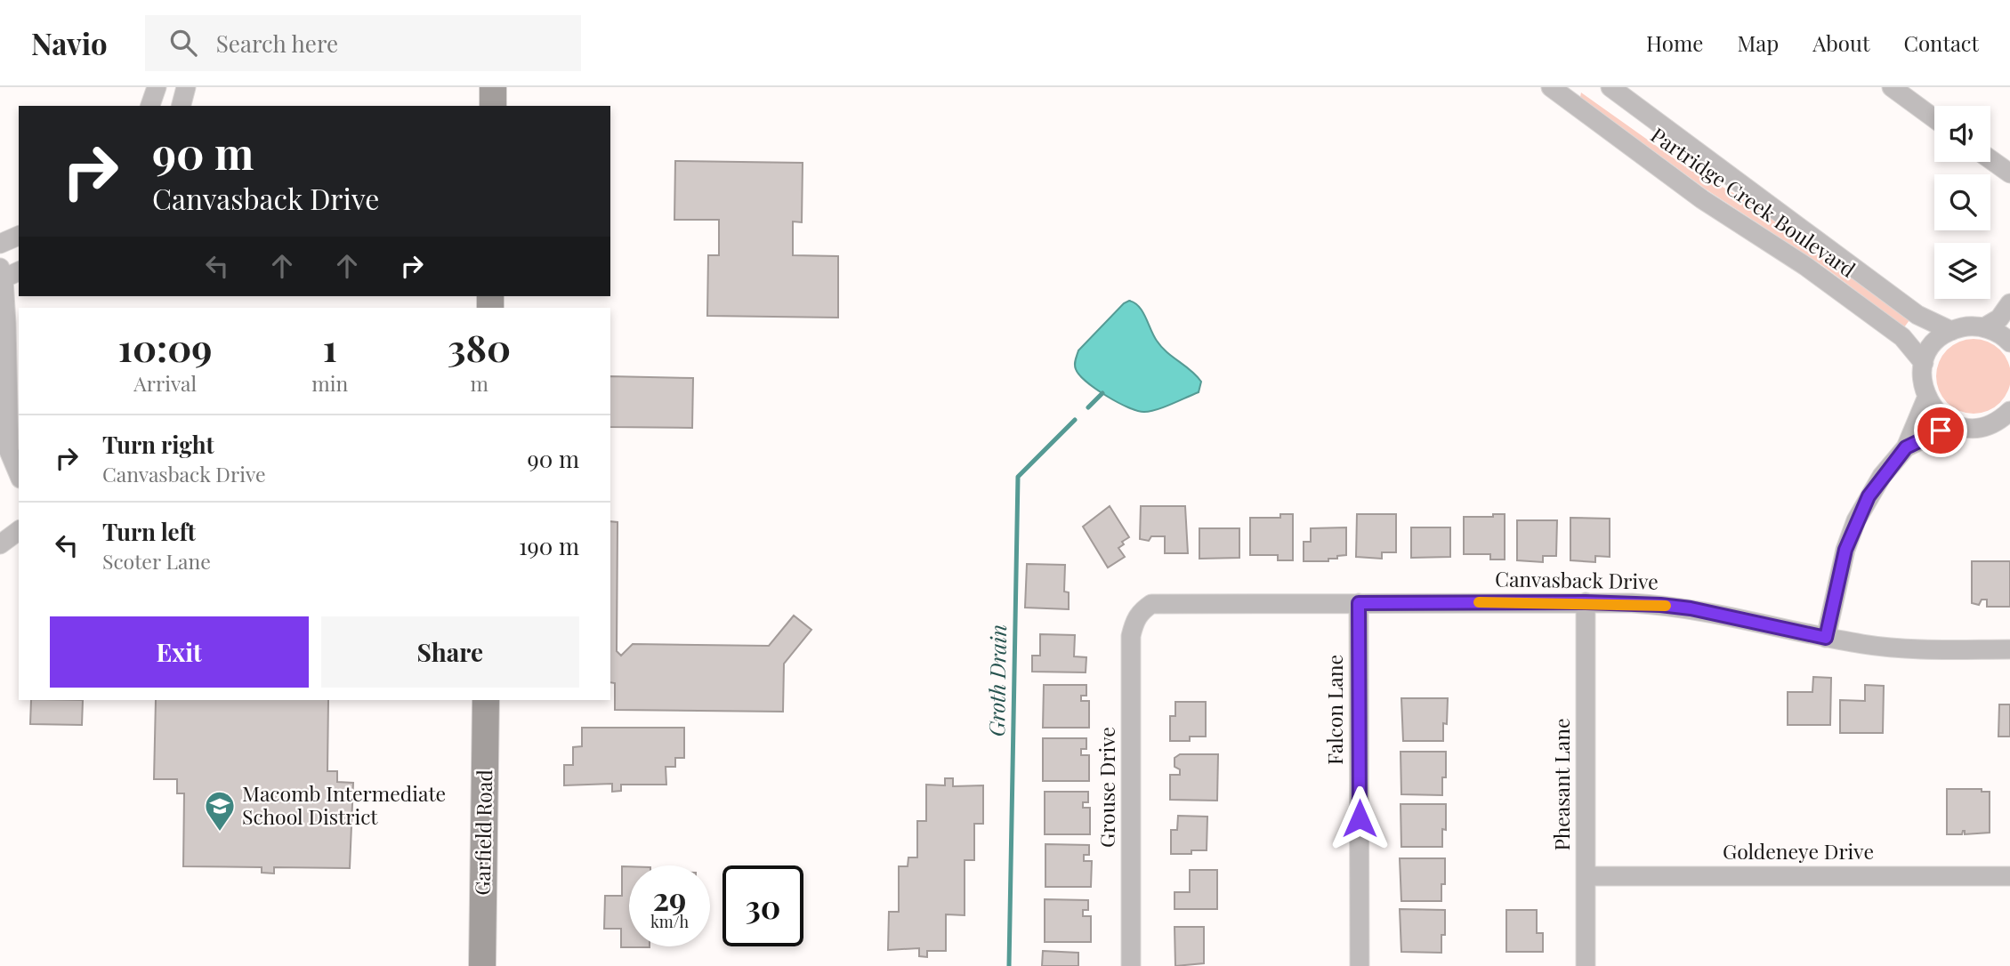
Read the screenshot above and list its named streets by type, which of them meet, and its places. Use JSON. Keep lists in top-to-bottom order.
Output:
{
  "streets": {
    "main road": ["Garfield Road"],
    "street": [
      "Partridge Creek Boulevard",
      "Canvasback Drive",
      "Falcon Lane",
      "Pheasant Lane",
      "Grouse Drive",
      "Goldeneye Drive"
    ]
  },
  "crossings": [
    ["Canvasback Drive", "Falcon Lane"],
    ["Canvasback Drive", "Pheasant Lane"],
    ["Canvasback Drive", "Grouse Drive"],
    ["Pheasant Lane", "Goldeneye Drive"]
  ],
  "water": ["Groth Drain"],
  "places": {
    "school or university": ["Macomb Intermediate School District"]
  },
  "page": {
    "header": "Navio",
    "search": "Search here",
    "nav": [
      "Home",
      "Map",
      "About",
      "Contact"
    ],
    "turn": ["90 m", "Canvasback Drive"],
    "eta": [
      "10:09",
      "Arrival",
      "1",
      "min",
      "380",
      "m"
    ],
    "list": [
      {
        "name": "Turn right",
        "note": "Canvasback Drive",
        "value": "90 m"
      },
      {
        "name": "Turn left",
        "note": "Scoter Lane",
        "value": "190 m"
      }
    ],
    "buttons": ["Exit", "Share"],
    "speed": "29 km/h",
    "limit": "30"
  }
}
